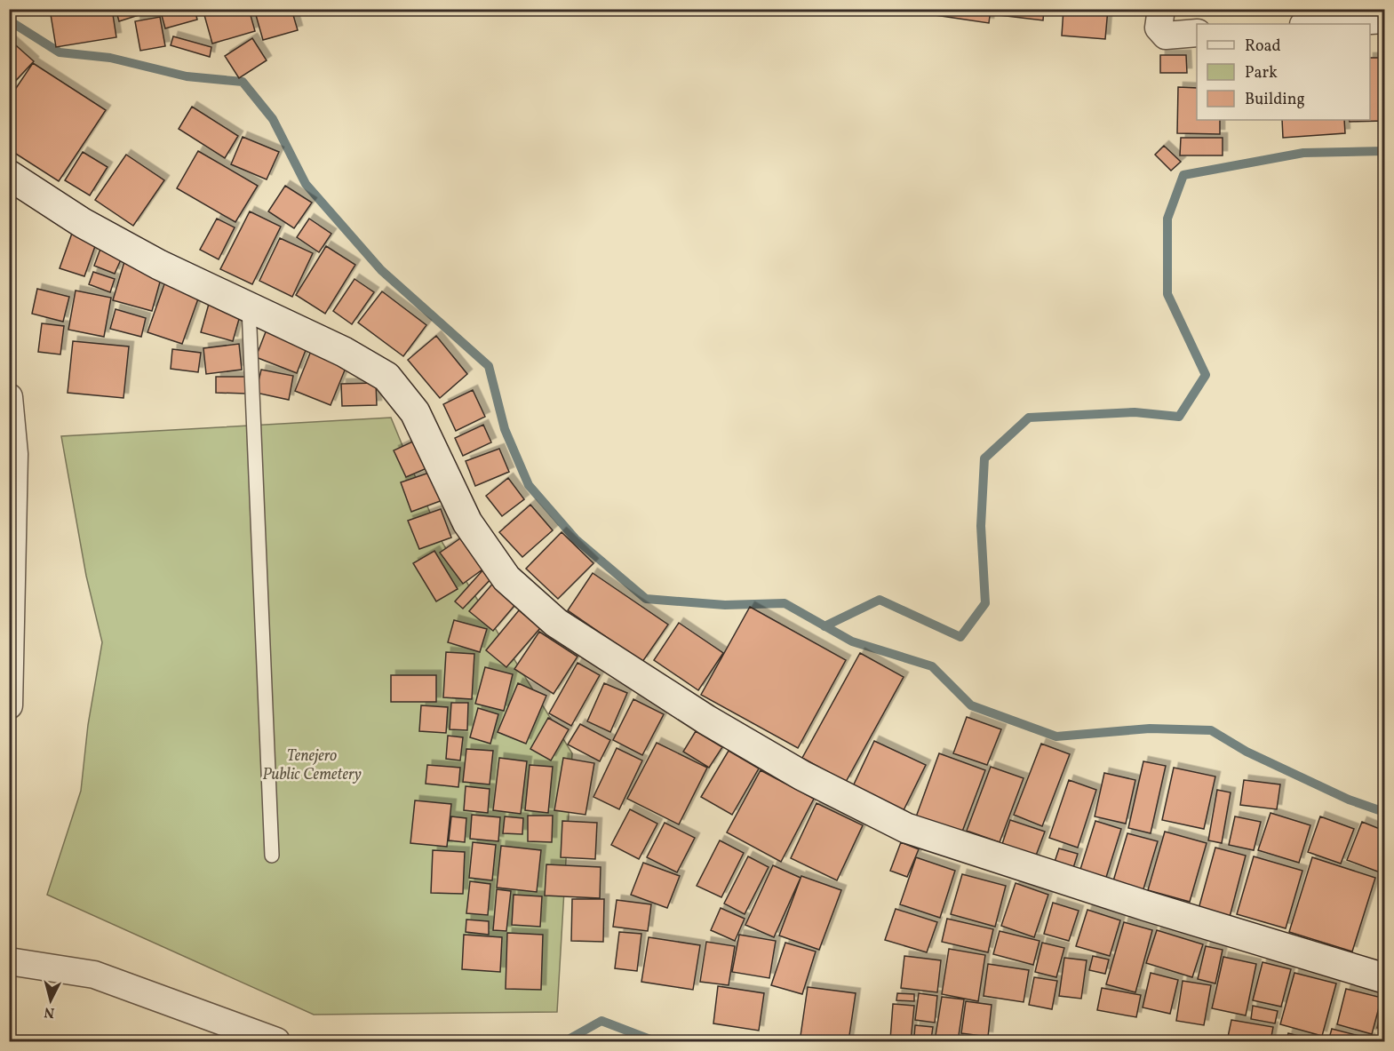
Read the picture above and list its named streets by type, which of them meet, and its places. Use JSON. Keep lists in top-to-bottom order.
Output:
{
  "parks": ["Tenejero Public Cemetery"],
  "legend": ["Road", "Park", "Building"],
  "north": "bottom"
}
